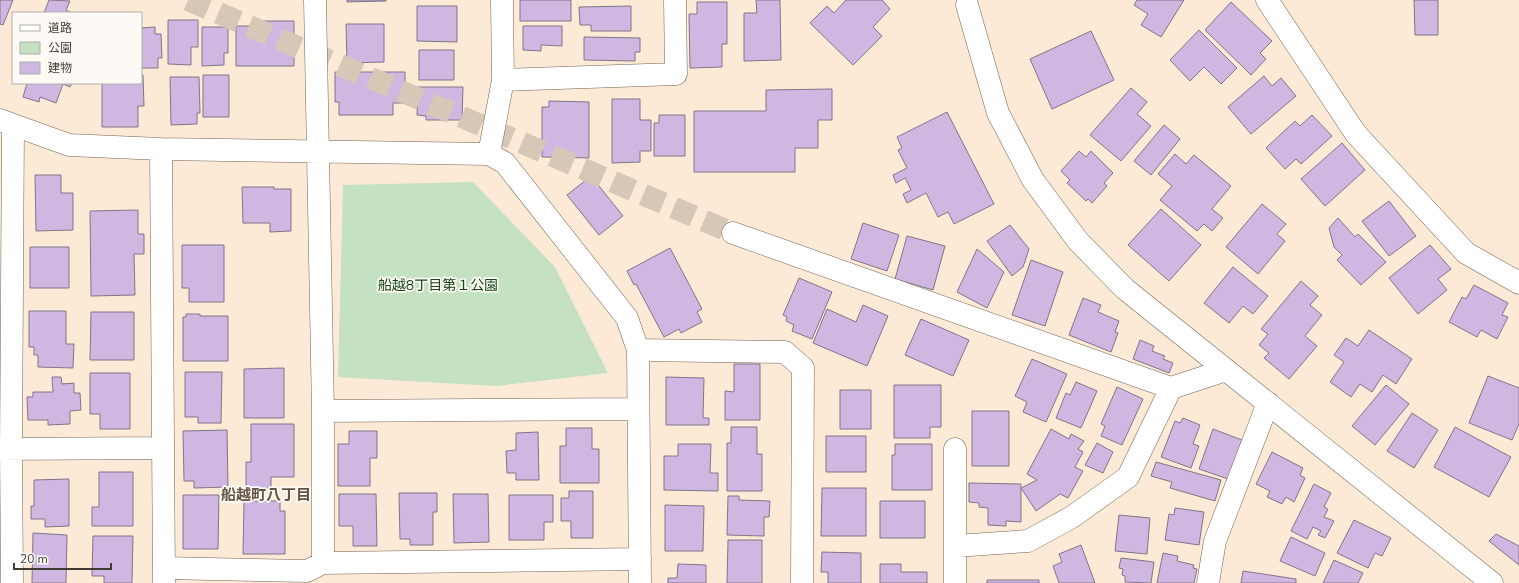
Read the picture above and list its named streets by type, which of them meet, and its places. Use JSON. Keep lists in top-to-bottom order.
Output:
{
  "districts": ["船越町八丁目"],
  "parks": ["船越8丁目第１公園"],
  "legend": ["道路", "公園", "建物"],
  "scale_bar": "20 m"
}
